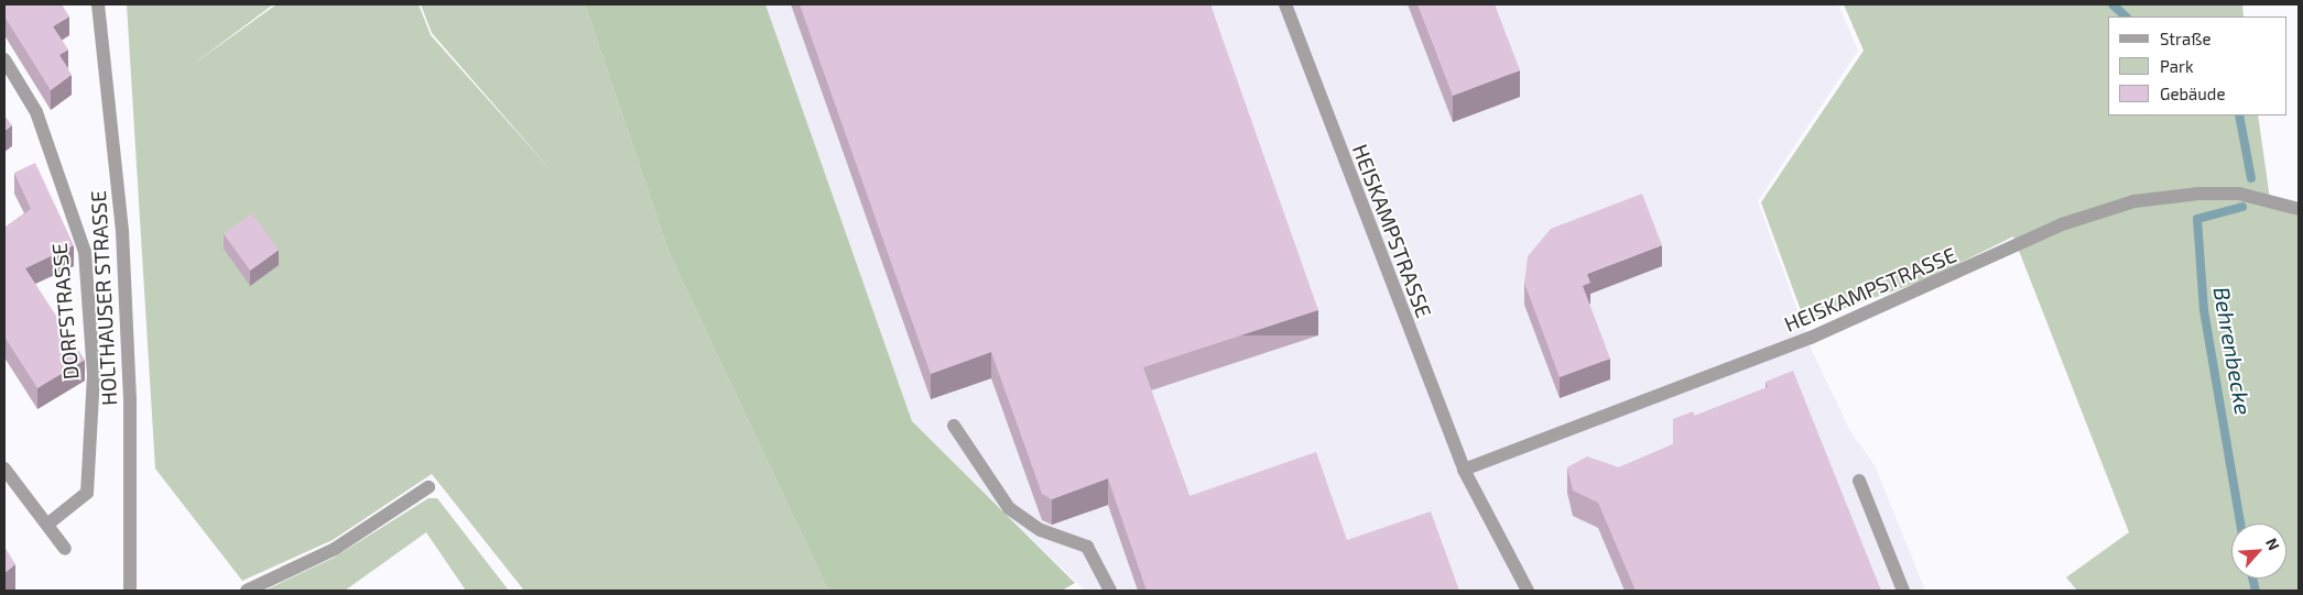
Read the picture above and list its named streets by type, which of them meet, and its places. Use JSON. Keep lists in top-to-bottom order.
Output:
{
  "streets": {
    "street": ["HEISKAMPSTRASSE", "HOLTHAUSER STRASSE", "DORFSTRASSE"]
  },
  "water": ["Behrenbecke"],
  "legend": ["Straße", "Park", "Gebäude"],
  "north": "top right"
}
